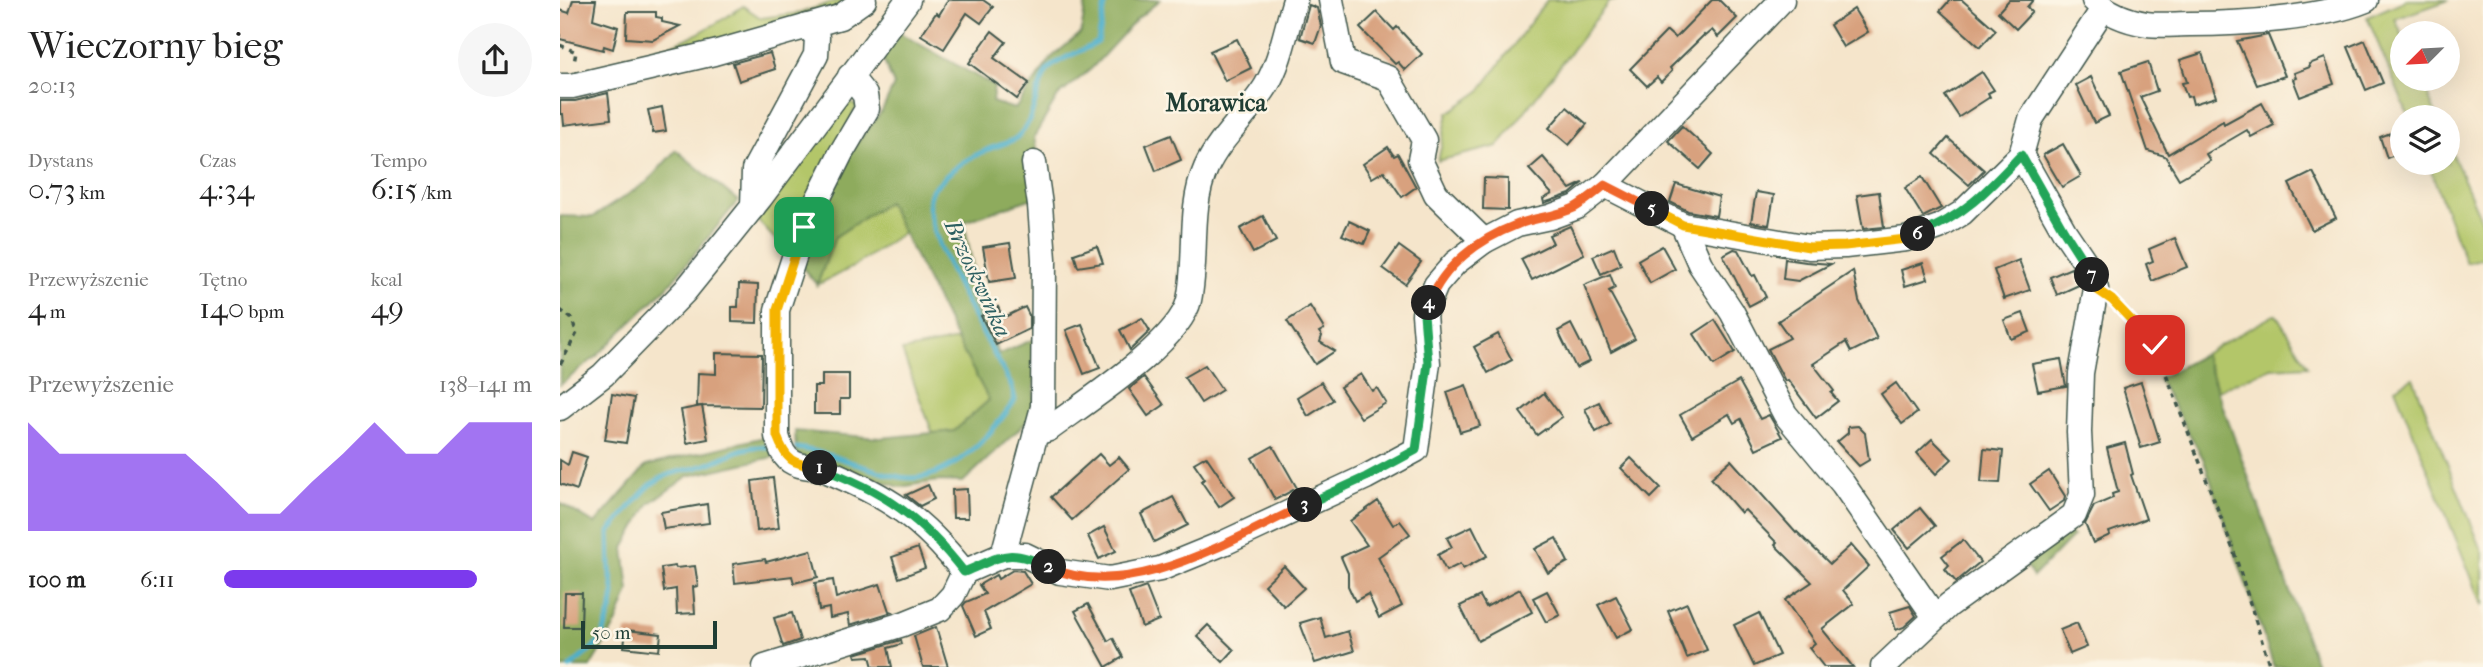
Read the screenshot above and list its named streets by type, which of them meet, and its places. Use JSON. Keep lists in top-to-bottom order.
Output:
{
  "districts": ["Morawica"],
  "water": ["Brzoskwinka"],
  "scale_bar": "50 m",
  "north": "bottom left",
  "page": {
    "heading": ["Wieczorny bieg", "20:13"],
    "stats": [
      ["Dystans", "0.73 km"],
      ["Czas", "4:34"],
      ["Tempo", "6:15 /km"],
      ["Przewyższenie", "4 m"],
      ["Tętno", "140 bpm"],
      ["kcal", "49"]
    ],
    "pins": [
      "5",
      "6",
      "7",
      "4",
      "1",
      "3",
      "2"
    ],
    "chart": ["Przewyższenie", "138–141 m"],
    "list": [
      {
        "name": "100 m",
        "note": "6:11"
      }
    ],
    "scale": "50 m"
  }
}
